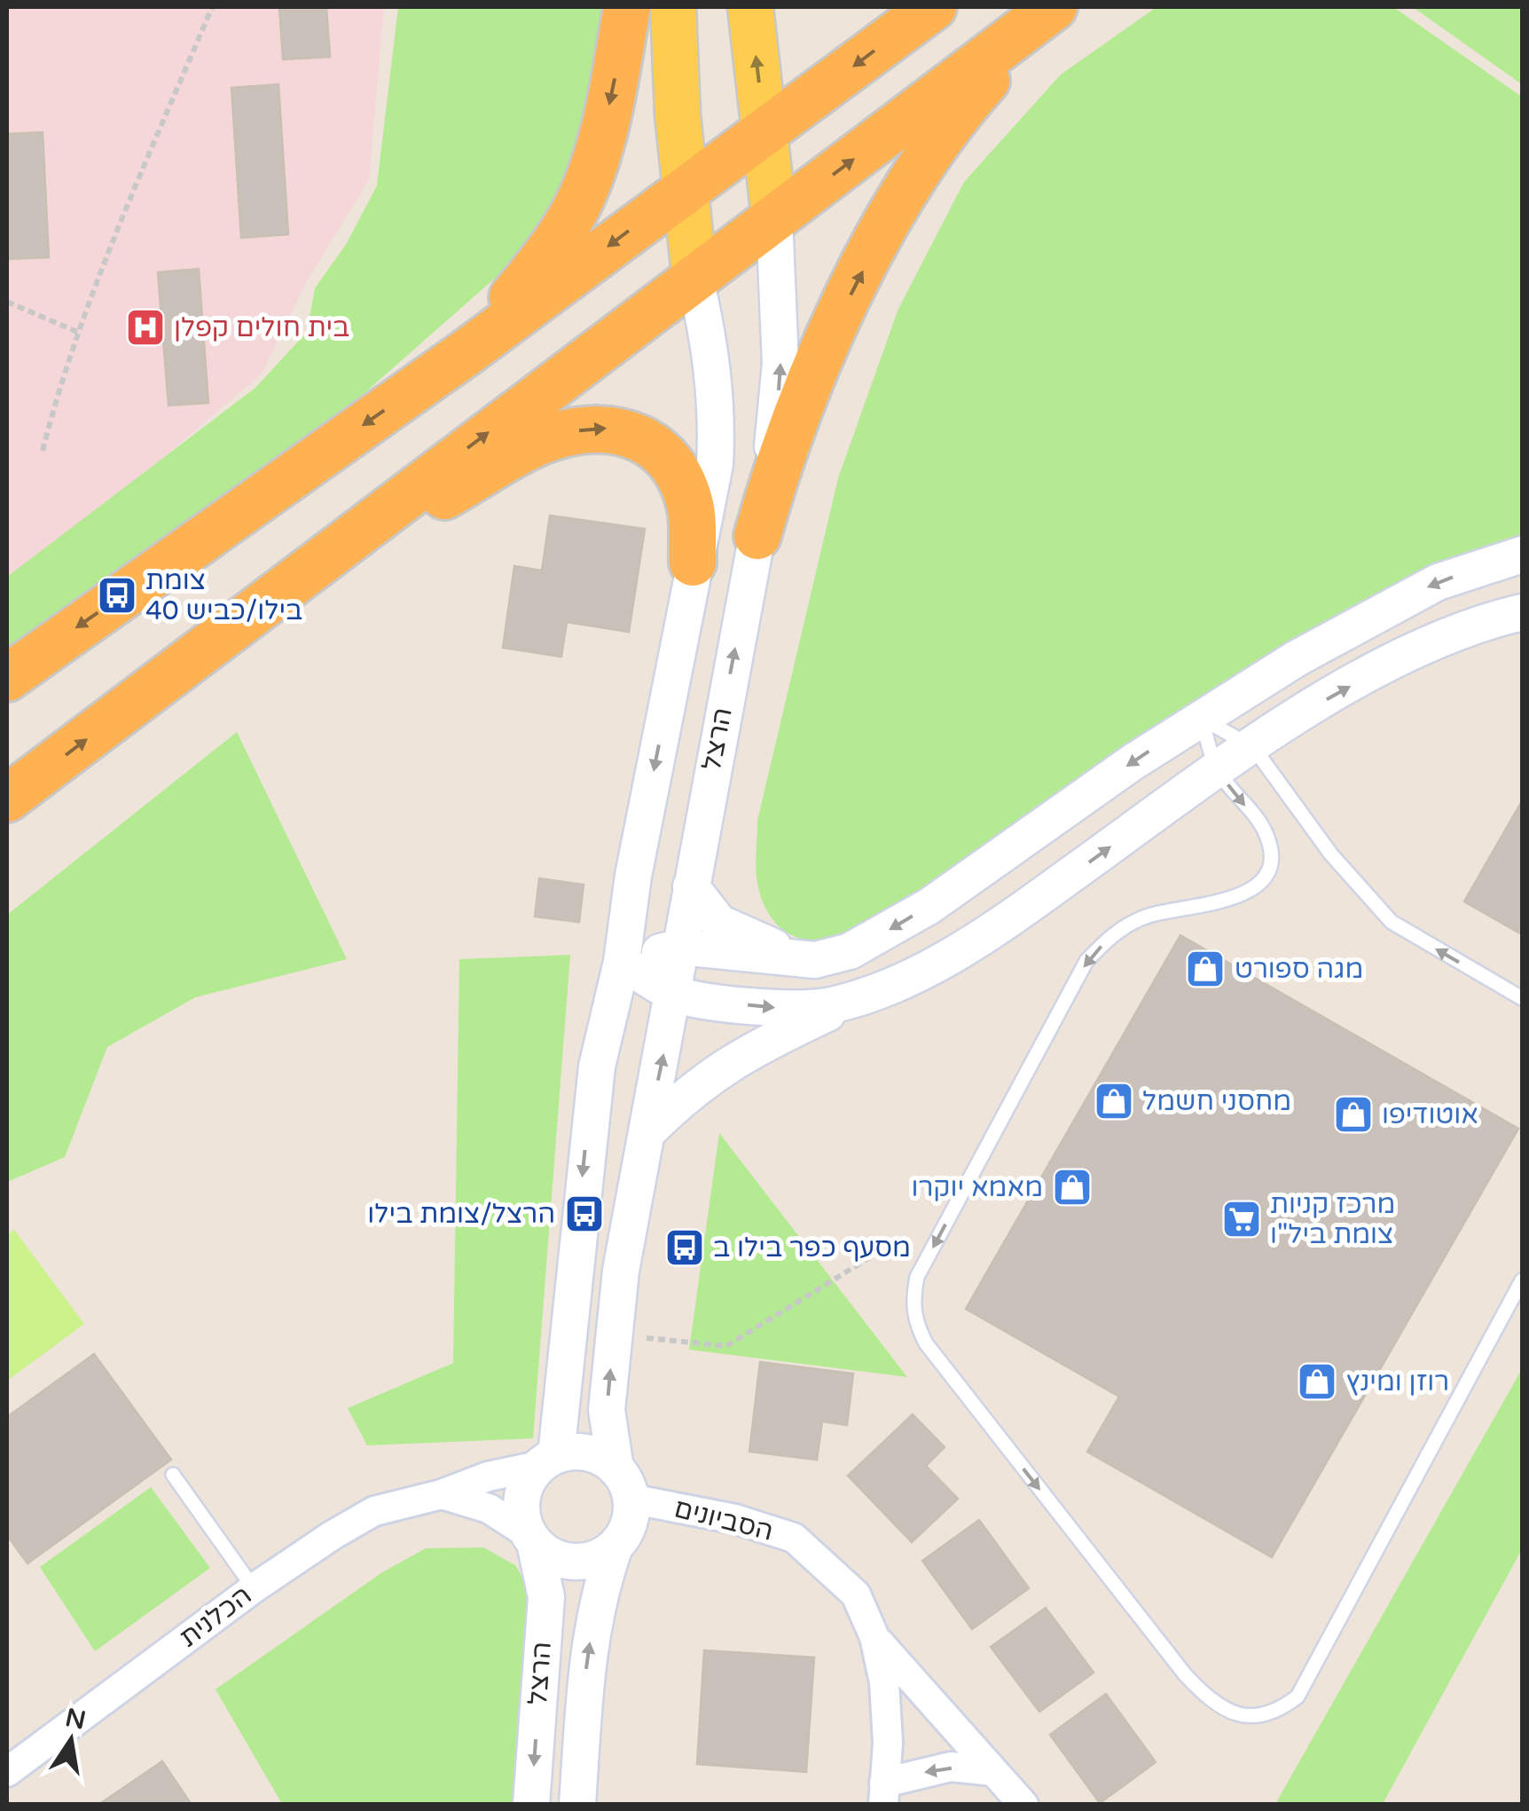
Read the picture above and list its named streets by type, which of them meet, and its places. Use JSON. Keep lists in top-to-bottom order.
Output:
{
  "streets": {
    "main road": ["הרצל"],
    "street": ["הסביונים", "הכלנית"]
  },
  "crossings": [
    ["הרצל", "הסביונים"],
    ["הרצל", "הכלנית"],
    ["הסביונים", "הכלנית"]
  ],
  "places": {
    "hospital": ["בית חולים קפלן"],
    "bus stop": ["צומת בילו/כביש 40", "הרצל/צומת בילו", "מסעף כפר בילו ב"],
    "shop": [
      "מגה ספורט",
      "מחסני חשמל",
      "אוטודיפו",
      "מאמא יוקרו",
      "רוזן ומינץ"
    ],
    "supermarket": ["מרכז קניות צומת ביל\"ו"]
  },
  "north": "top"
}
